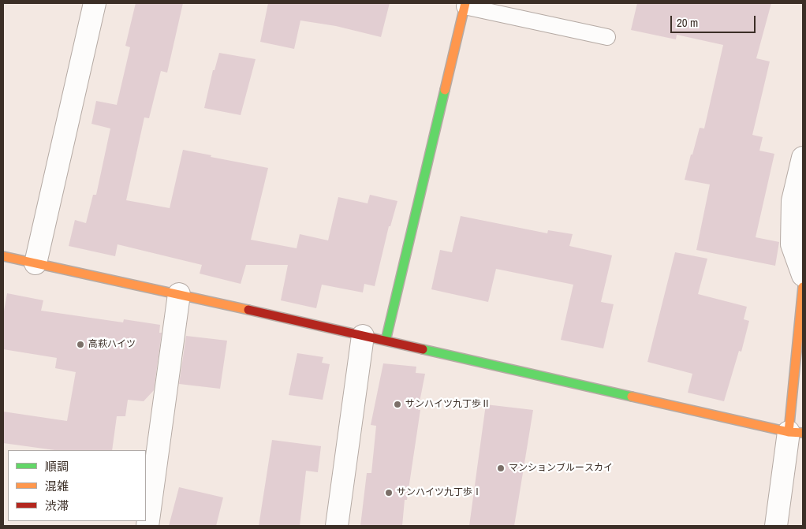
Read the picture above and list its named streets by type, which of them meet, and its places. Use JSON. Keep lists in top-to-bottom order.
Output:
{
  "places": [
    "高萩ハイツ",
    "サンハイツ九丁歩Ⅱ",
    "マンションブルースカイ",
    "サンハイツ九丁歩Ⅰ"
  ],
  "legend": ["順調", "混雑", "渋滞"],
  "scale_bar": "20 m"
}
